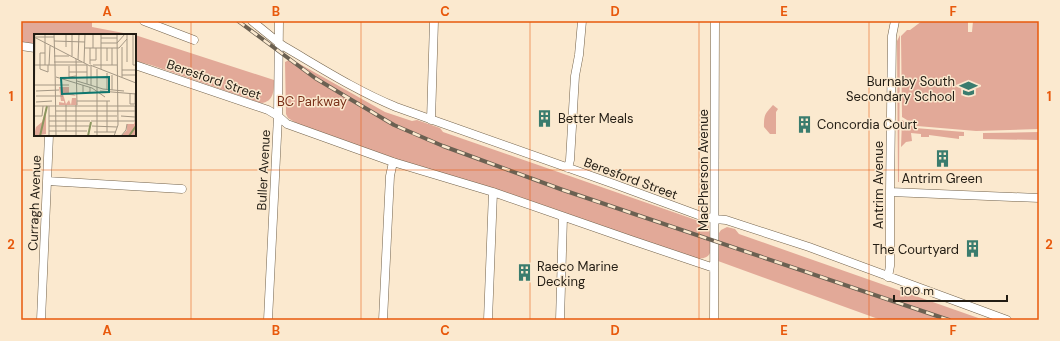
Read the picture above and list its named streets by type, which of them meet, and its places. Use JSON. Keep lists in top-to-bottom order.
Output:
{
  "streets": {
    "street": [
      "Beresford Street",
      "Buller Avenue",
      "MacPherson Avenue",
      "Antrim Avenue",
      "Curragh Avenue"
    ]
  },
  "crossings": [
    ["Beresford Street", "Buller Avenue"],
    ["Beresford Street", "MacPherson Avenue"],
    ["Beresford Street", "Antrim Avenue"]
  ],
  "parks": ["BC Parkway"],
  "places": {
    "school or university": ["Burnaby South Secondary School"],
    "building": [
      "Better Meals",
      "Concordia Court",
      "Antrim Green",
      "The Courtyard",
      "Raeco Marine Decking"
    ]
  },
  "scale_bar": "100 m",
  "grid": {
    "columns": [
      "A",
      "B",
      "C",
      "D",
      "E",
      "F"
    ],
    "rows": ["1", "2"]
  }
}
